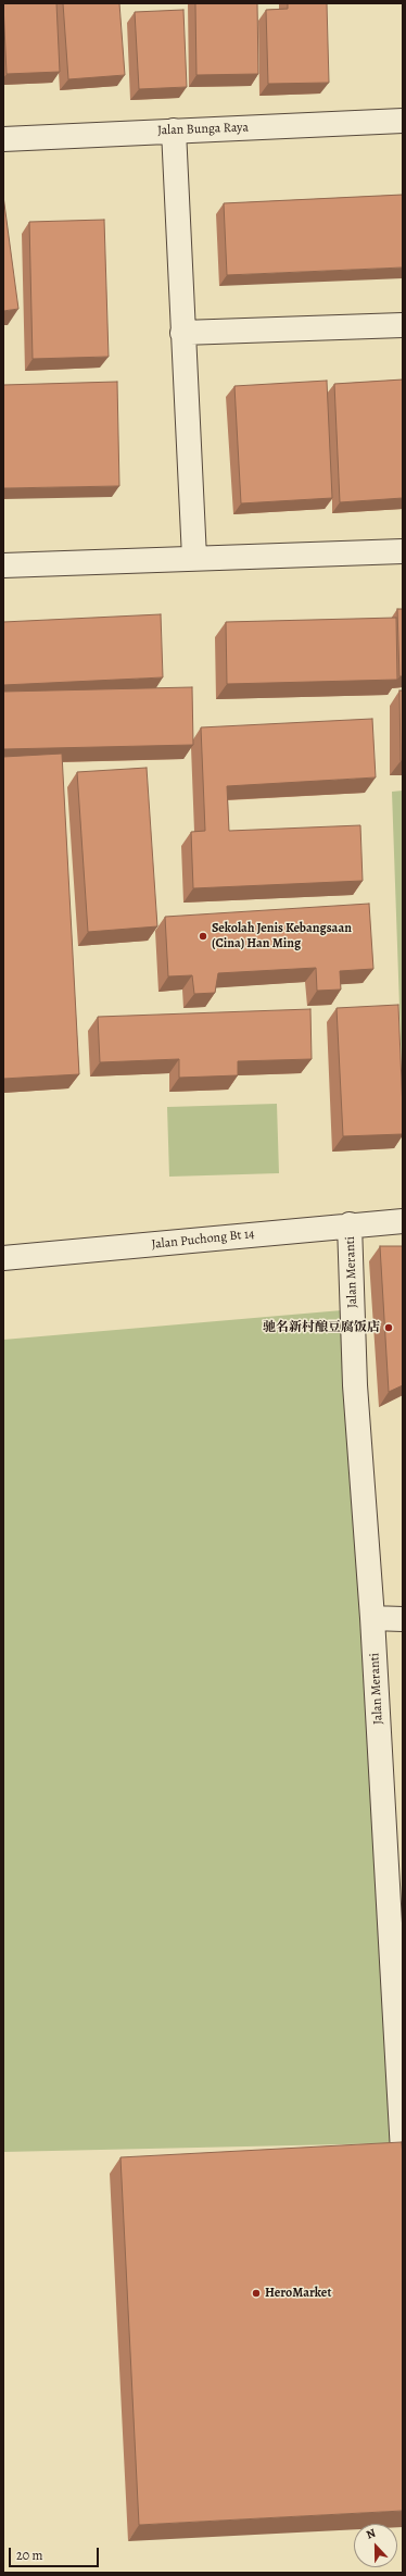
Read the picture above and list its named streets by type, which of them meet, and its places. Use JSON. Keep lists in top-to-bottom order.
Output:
{
  "streets": {
    "street": ["Jalan Bunga Raya", "Jalan Puchong Bt 14", "Jalan Meranti"]
  },
  "crossings": [
    ["Jalan Puchong Bt 14", "Jalan Meranti"]
  ],
  "places": ["Sekolah Jenis Kebangsaan (Cina) Han Ming", "驰名新村酿豆腐饭店", "HeroMarket"],
  "scale_bar": "20 m",
  "north": "top"
}
